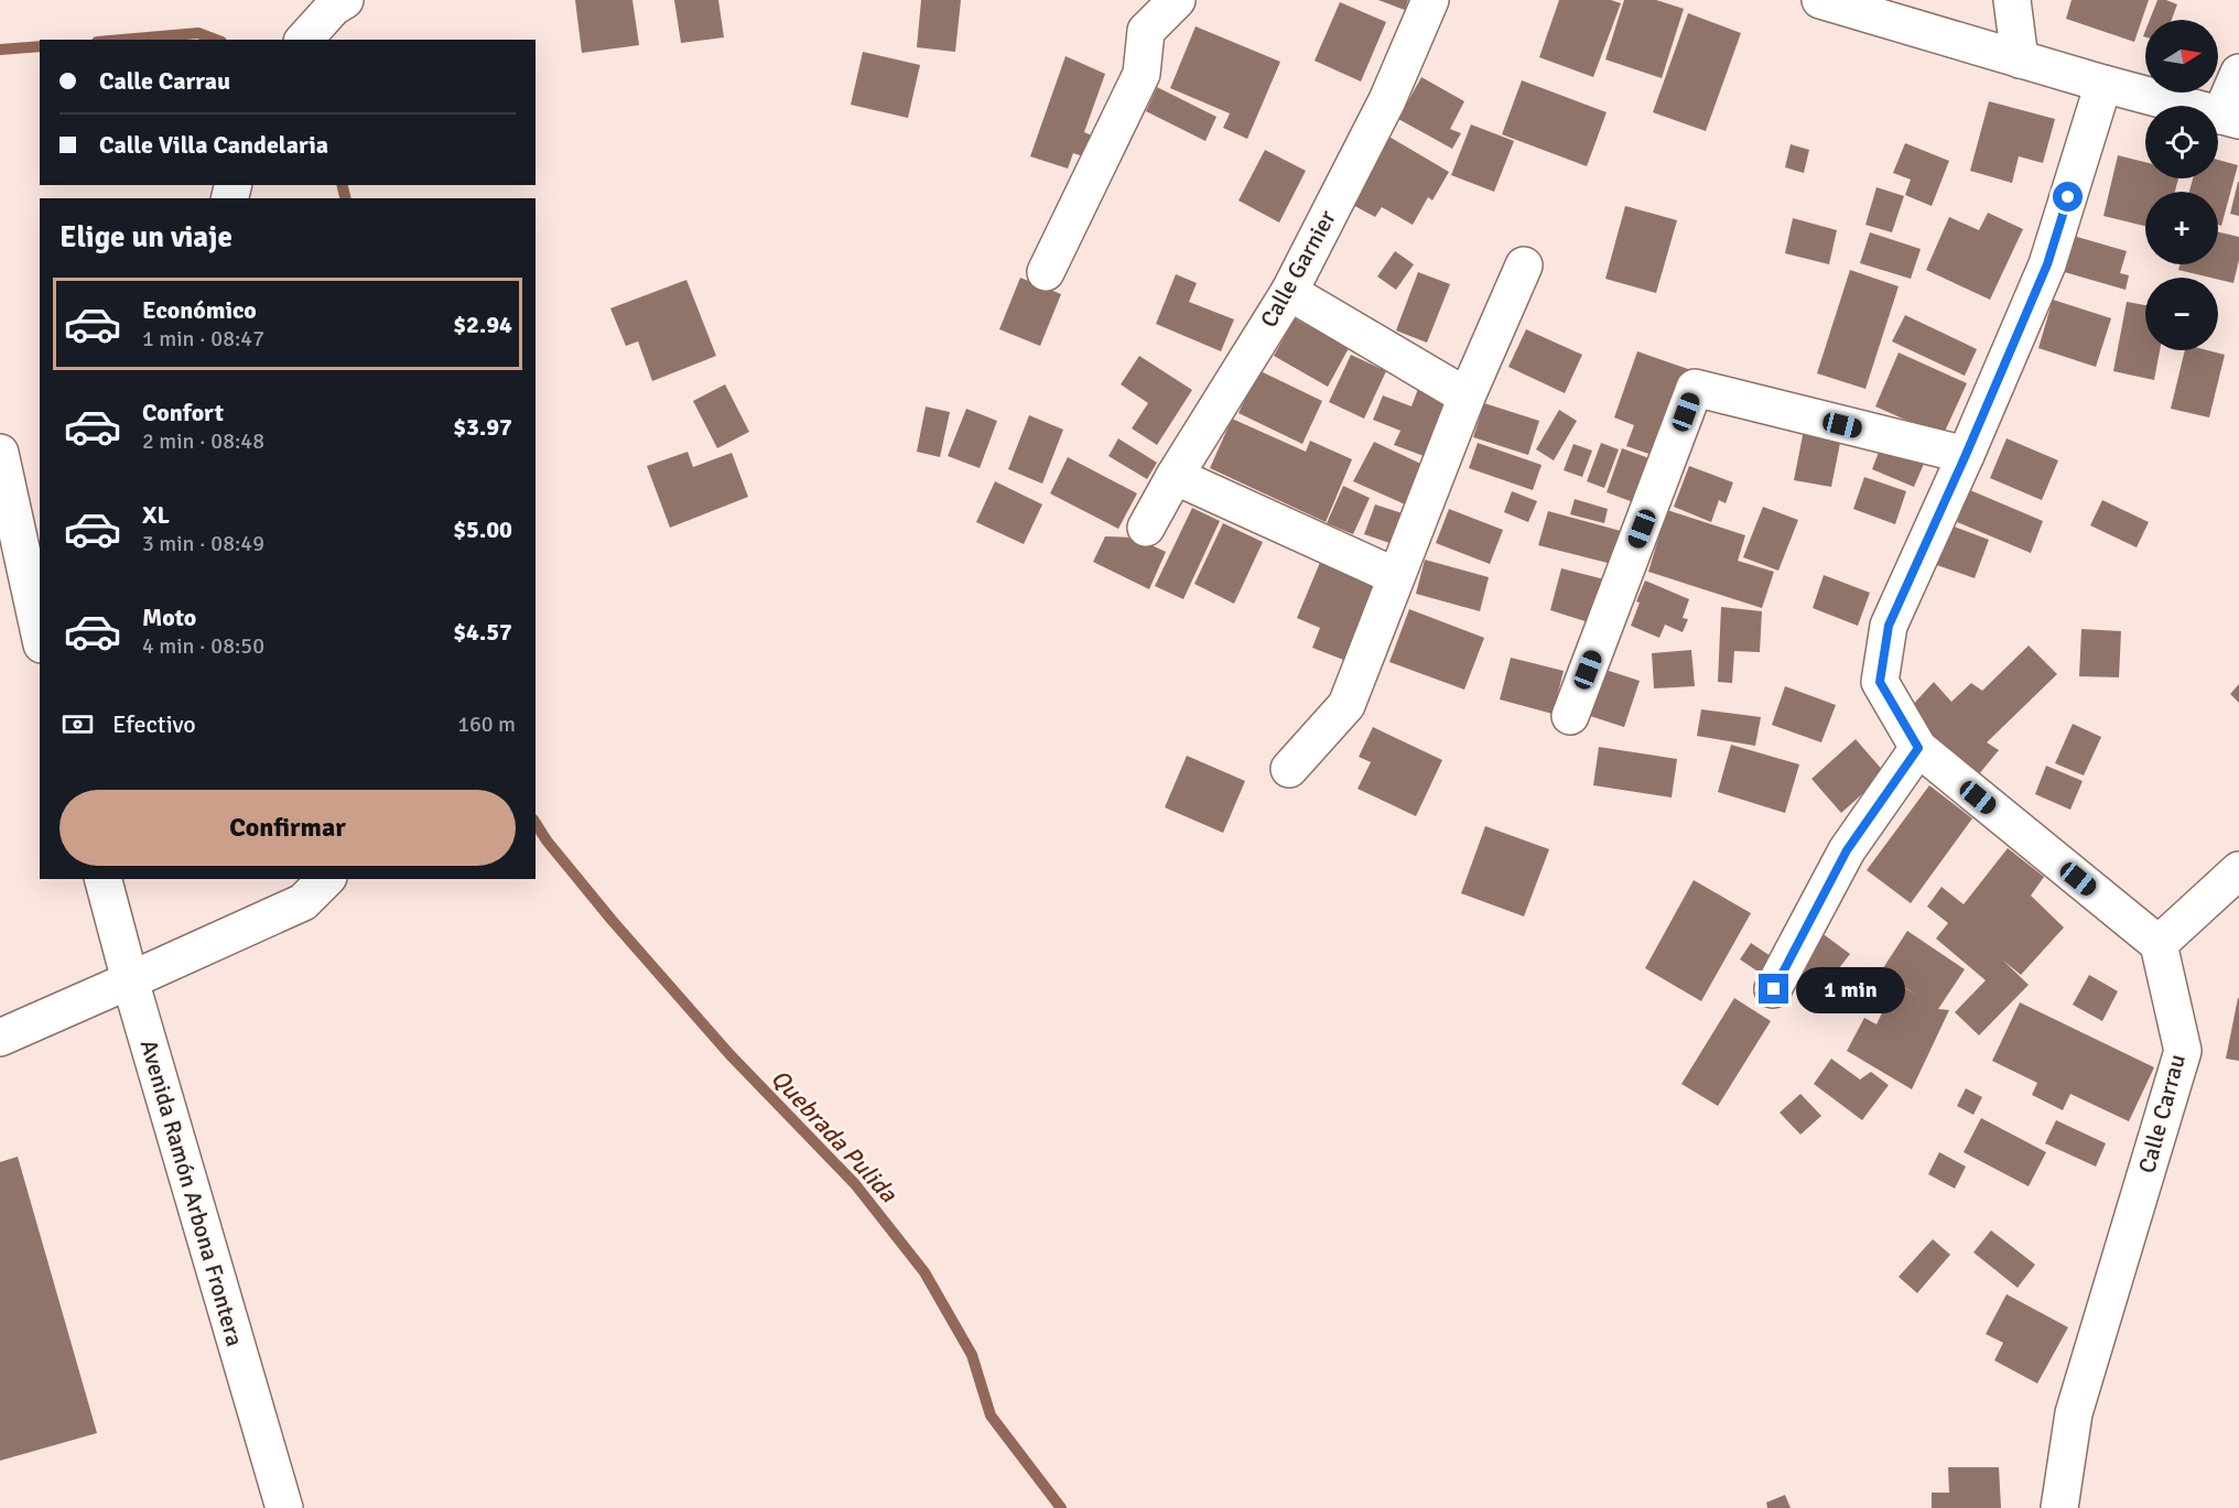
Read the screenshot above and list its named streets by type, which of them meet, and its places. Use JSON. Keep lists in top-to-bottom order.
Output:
{
  "streets": {
    "street": ["Calle Garnier", "Calle Carrau", "Avenida Ramón Arbona Frontera"]
  },
  "water": ["Quebrada Pulida"],
  "north": "right",
  "page": {
    "map_buttons": ["+", "−"],
    "banner": ["Calle Carrau", "Calle Villa Candelaria"],
    "heading": "Elige un viaje",
    "list": [
      {
        "name": "Económico",
        "note": "1 min · 08:47",
        "value": "$2.94"
      },
      {
        "name": "Confort",
        "note": "2 min · 08:48",
        "value": "$3.97"
      },
      {
        "name": "XL",
        "note": "3 min · 08:49",
        "value": "$5.00"
      },
      {
        "name": "Moto",
        "note": "4 min · 08:50",
        "value": "$4.57"
      }
    ],
    "pay": ["Efectivo", "160 m"],
    "buttons": "Confirmar",
    "bubble": "1 min"
  }
}
